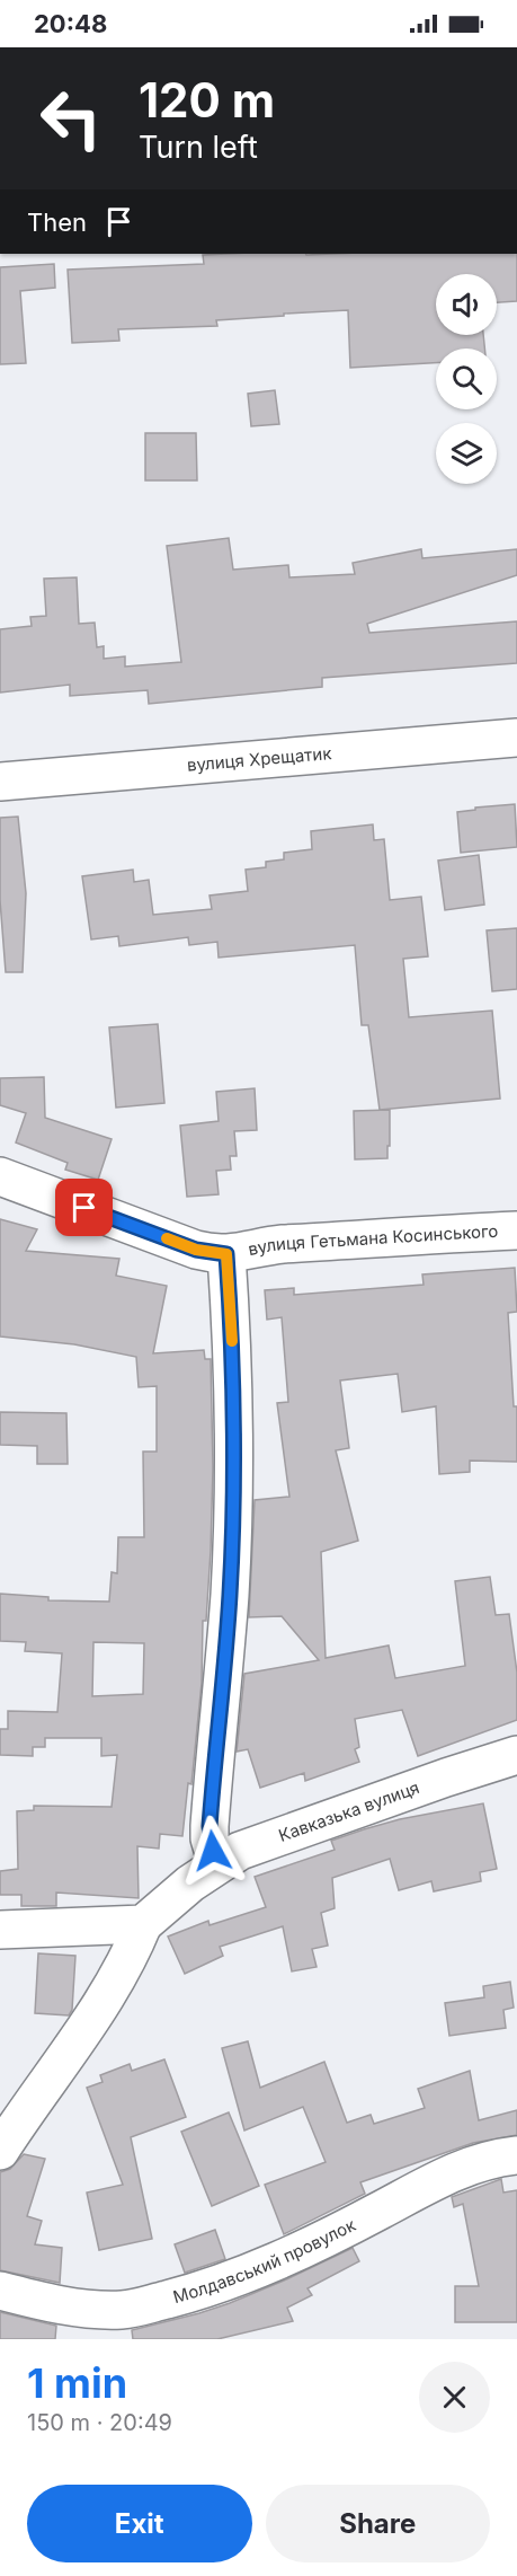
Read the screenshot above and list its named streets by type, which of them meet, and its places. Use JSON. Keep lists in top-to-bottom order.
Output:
{
  "streets": {
    "street": [
      "вулиця Хрещатик",
      "вулиця Гетьмана Косинського",
      "Кавказька вулиця",
      "Молдавський провулок"
    ]
  },
  "page": {
    "status": "20:48",
    "turn": ["120 m", "Turn left"],
    "then": "Then",
    "heading": ["1 min", "150 m · 20:49"],
    "buttons": ["Exit", "Share"]
  }
}
